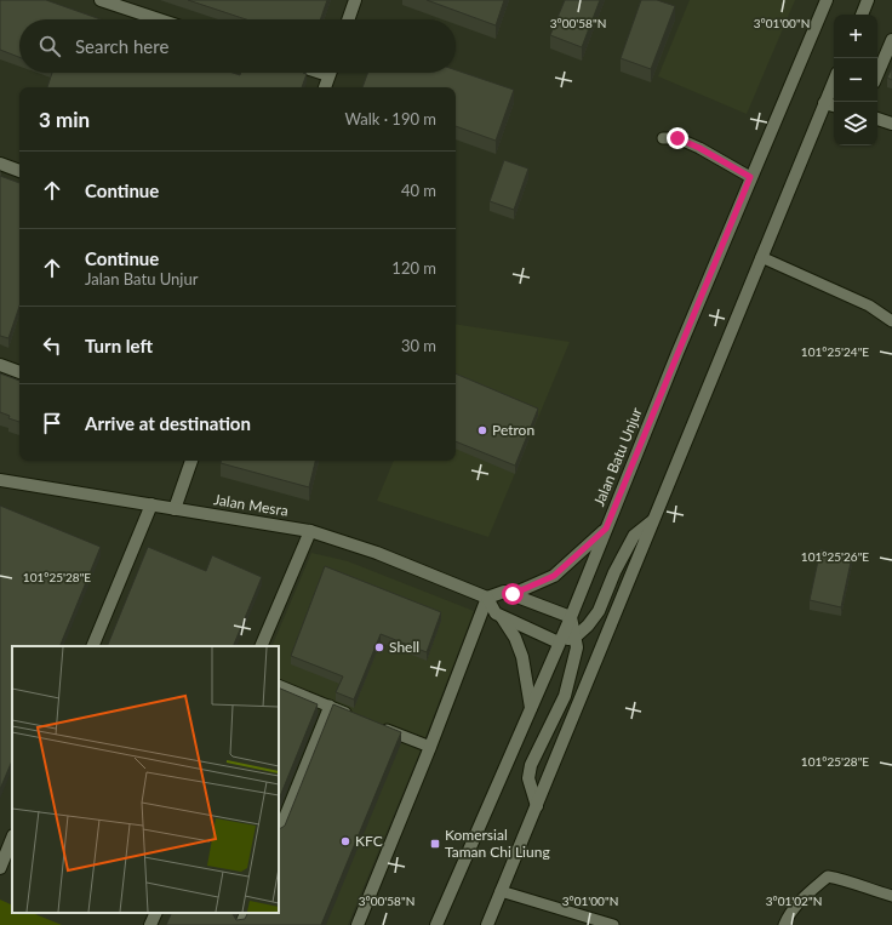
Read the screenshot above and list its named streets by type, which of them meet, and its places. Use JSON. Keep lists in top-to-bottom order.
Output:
{
  "streets": {
    "main road": ["Jalan Batu Unjur", "Jalan Mesra"]
  },
  "places": {
    "other": ["Petron", "Shell", "KFC"],
    "transit": ["Komersial Taman Chi Liung"]
  },
  "page": {
    "map_buttons": ["+", "−"],
    "search": "Search here",
    "heading": ["3 min", "Walk · 190 m"],
    "list": [
      ["Continue", "40 m"],
      ["Continue", "Jalan Batu Unjur", "120 m"],
      ["Turn left", "30 m"],
      "Arrive at destination"
    ]
  },
  "coordinates": [
    "3°00'58\"N",
    "3°01'00\"N",
    "101°25'24\"E",
    "101°25'26\"E",
    "101°25'28\"E",
    "3°01'02\"N"
  ]
}
